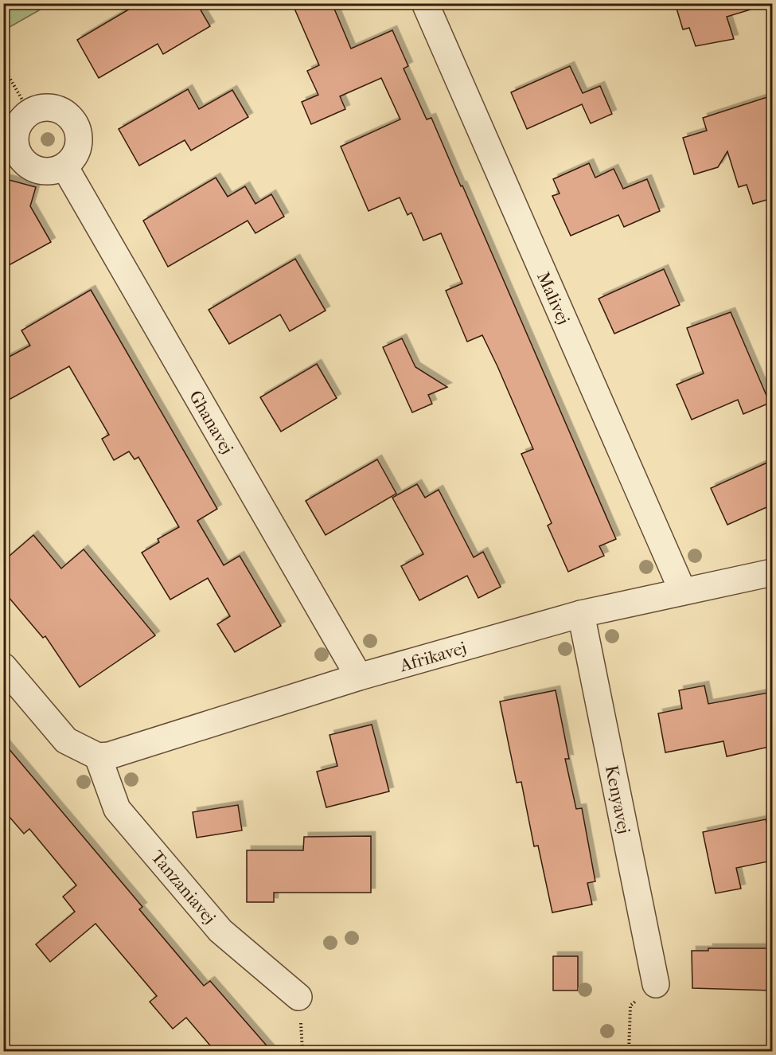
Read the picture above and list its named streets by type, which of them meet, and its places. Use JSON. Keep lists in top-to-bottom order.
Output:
{
  "streets": {
    "street": [
      "Malivej",
      "Ghanavej",
      "Afrikavej",
      "Kenyavej",
      "Tanzaniavej"
    ]
  },
  "crossings": [
    ["Malivej", "Afrikavej"],
    ["Ghanavej", "Afrikavej"],
    ["Afrikavej", "Kenyavej"],
    ["Afrikavej", "Tanzaniavej"]
  ]
}
